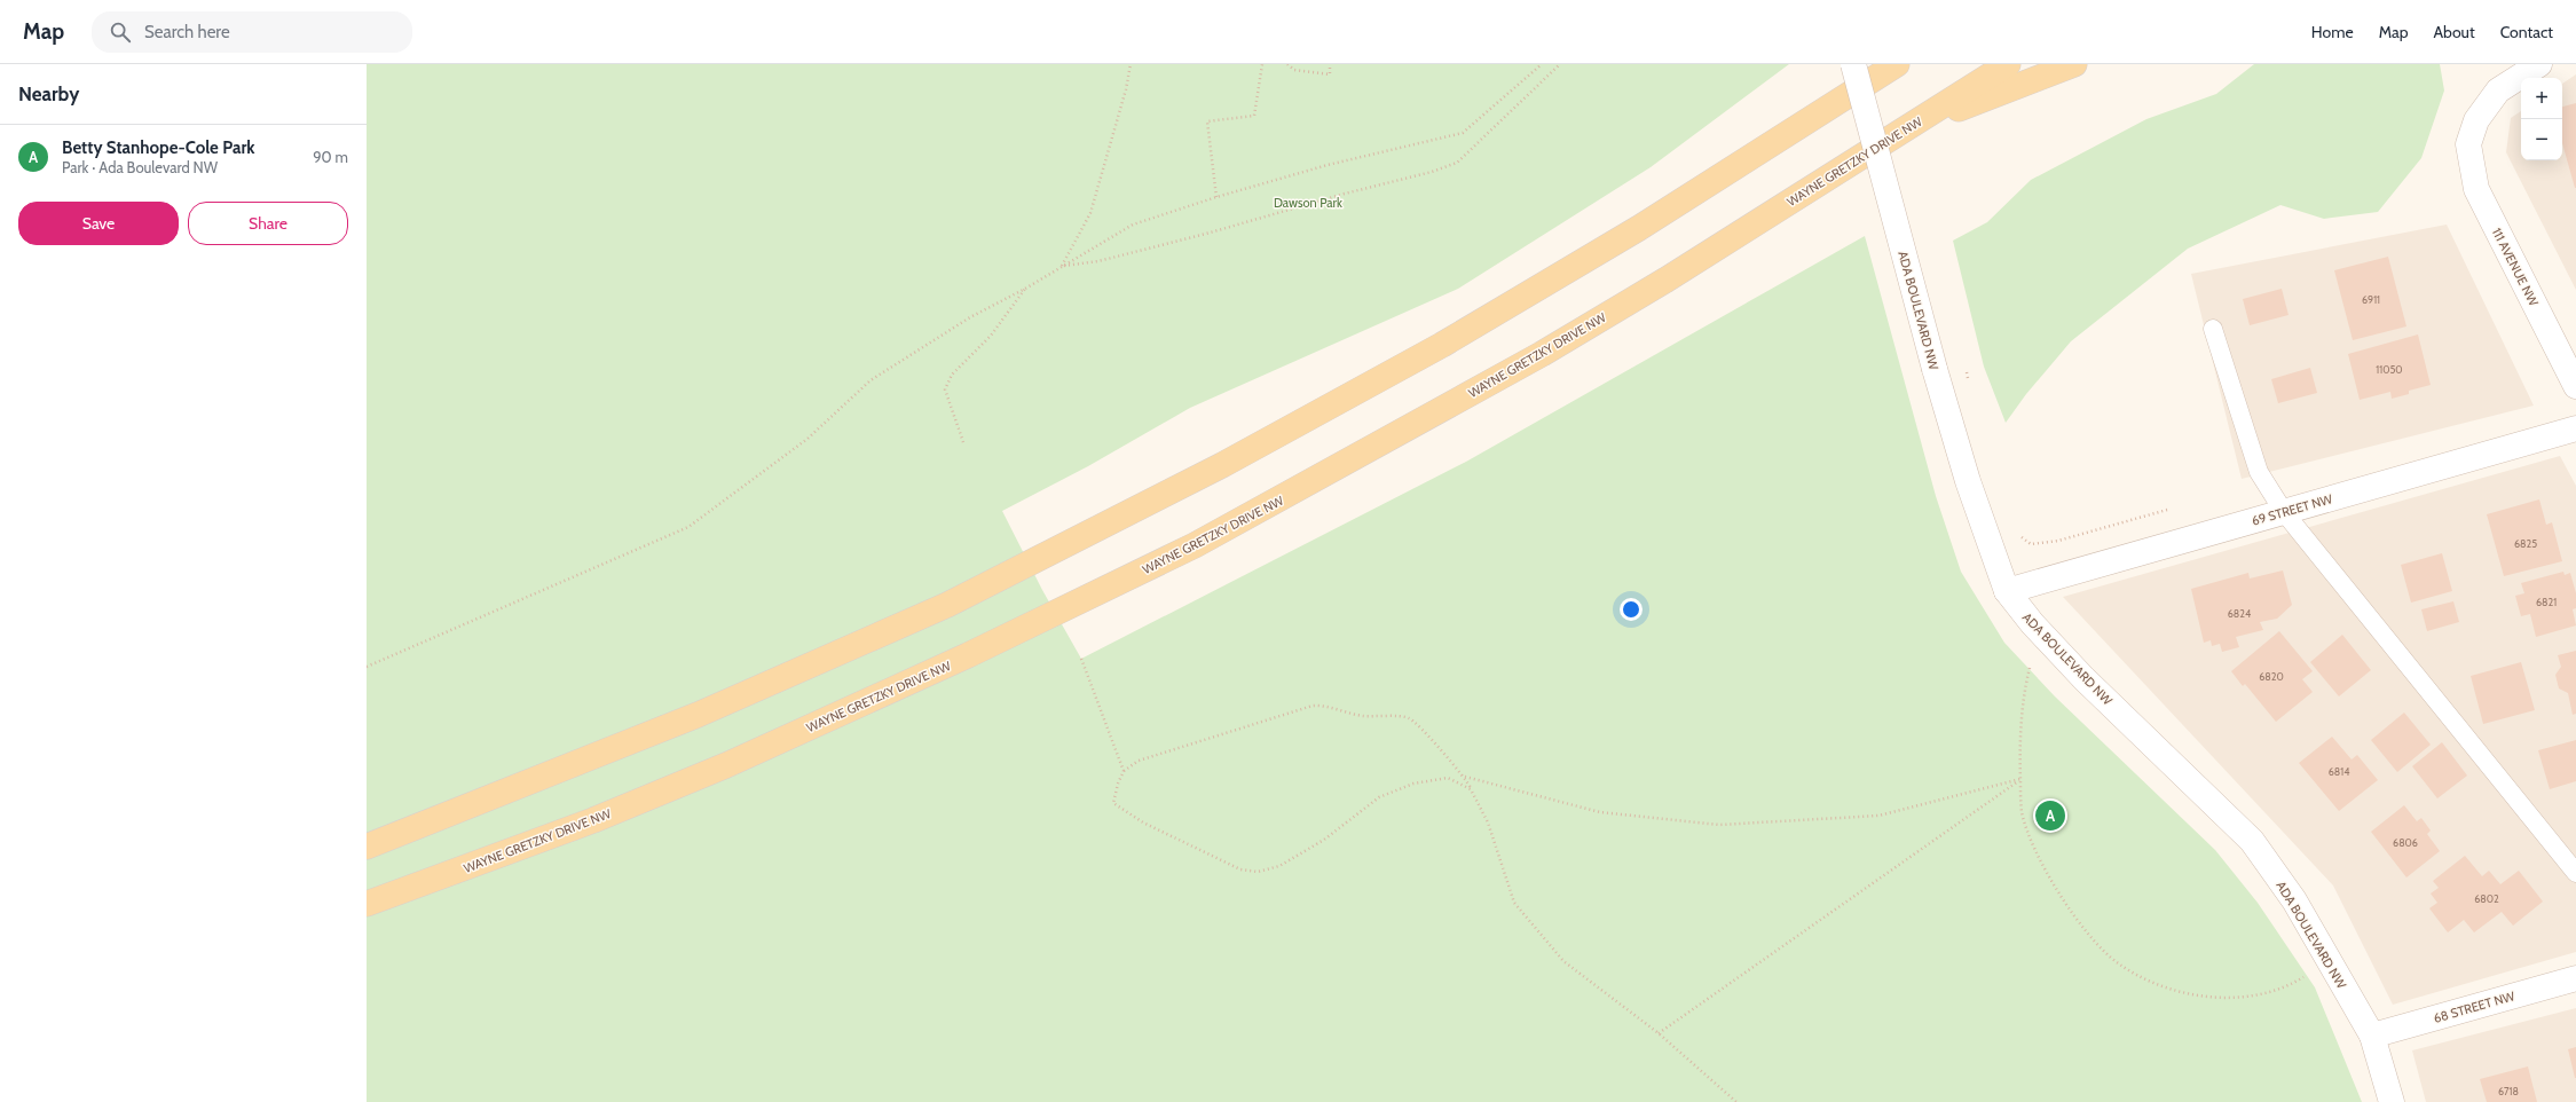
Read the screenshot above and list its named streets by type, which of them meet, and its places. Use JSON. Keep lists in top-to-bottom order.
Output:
{
  "streets": {
    "main road": ["WAYNE GRETZKY DRIVE NW"],
    "street": [
      "111 AVENUE NW",
      "ADA BOULEVARD NW",
      "69 STREET NW",
      "68 STREET NW"
    ]
  },
  "crossings": [
    ["ADA BOULEVARD NW", "69 STREET NW"],
    ["ADA BOULEVARD NW", "68 STREET NW"]
  ],
  "parks": ["Dawson Park"],
  "house_numbers": [
    "6911",
    "11050",
    "6825",
    "6821",
    "6824",
    "6820",
    "6814",
    "6806",
    "6802",
    "6718"
  ],
  "page": {
    "header": "Map",
    "search": "Search here",
    "nav": [
      "Home",
      "Map",
      "About",
      "Contact"
    ],
    "heading": "Nearby",
    "map_buttons": ["+", "−"],
    "list": [
      {
        "mark": "A",
        "name": "Betty Stanhope-Cole Park",
        "note": "Park · Ada Boulevard NW",
        "value": "90 m"
      }
    ],
    "buttons": ["Save", "Share"],
    "pins": "A"
  }
}
